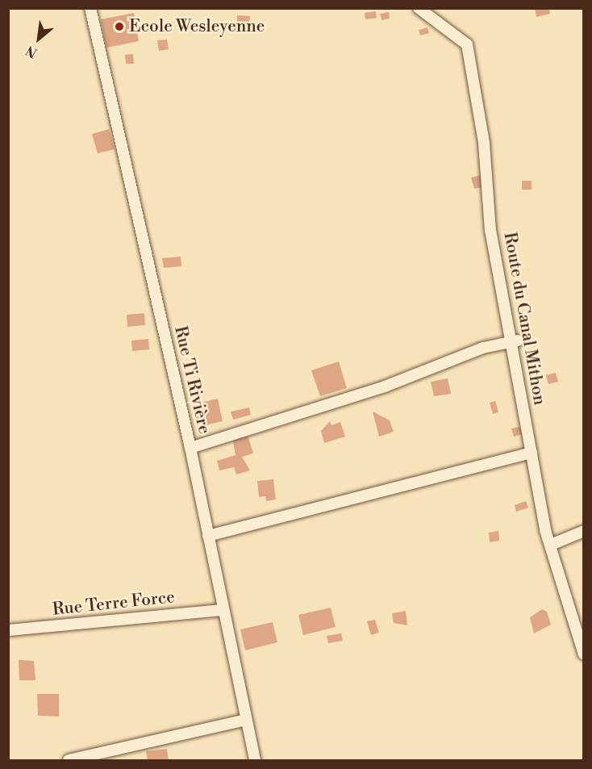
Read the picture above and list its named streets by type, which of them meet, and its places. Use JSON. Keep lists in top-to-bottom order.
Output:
{
  "streets": {
    "street": ["Route du Canal Mithon", "Rue Ti Rivière", "Rue Terre Force"]
  },
  "crossings": [
    ["Rue Ti Rivière", "Rue Terre Force"]
  ],
  "places": ["Ecole Wesleyenne"],
  "north": "bottom left"
}
